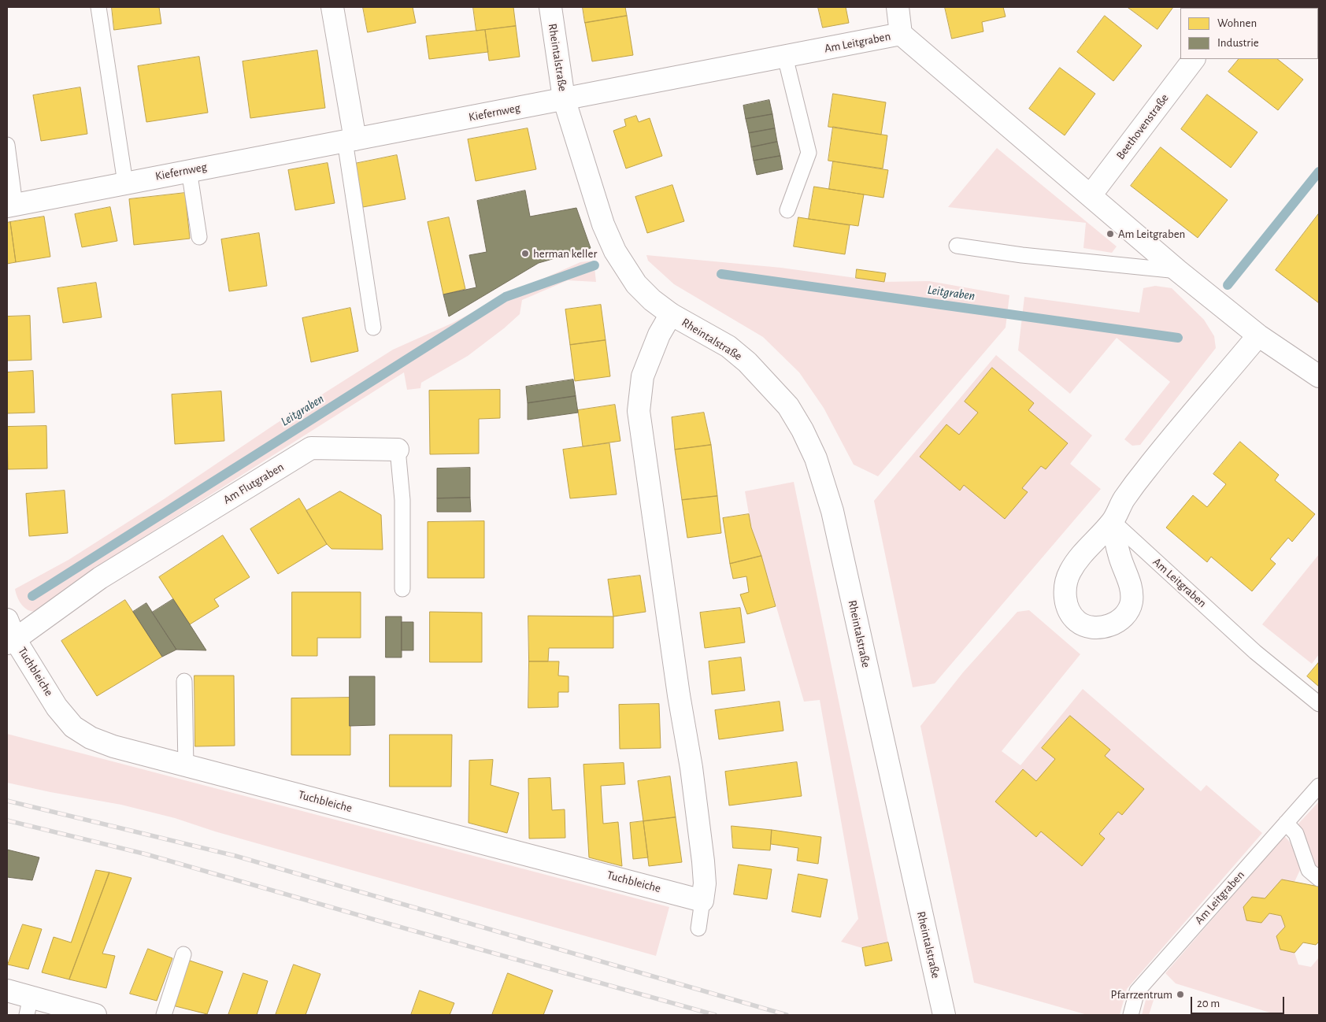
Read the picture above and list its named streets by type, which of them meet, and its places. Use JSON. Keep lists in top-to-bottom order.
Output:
{
  "streets": {
    "street": [
      "Am Leitgraben",
      "Rheintalstraße",
      "Kiefernweg",
      "Beethovenstraße",
      "Am Flutgraben",
      "Tuchbleiche"
    ]
  },
  "crossings": [
    ["Am Leitgraben", "Rheintalstraße"],
    ["Am Leitgraben", "Kiefernweg"],
    ["Am Leitgraben", "Beethovenstraße"],
    ["Rheintalstraße", "Kiefernweg"],
    ["Rheintalstraße", "Tuchbleiche"],
    ["Am Flutgraben", "Tuchbleiche"]
  ],
  "water": ["Leitgraben"],
  "places": ["Am Leitgraben", "herman keller", "Pfarrzentrum"],
  "legend": ["Wohnen", "Industrie"],
  "scale_bar": "20 m"
}
